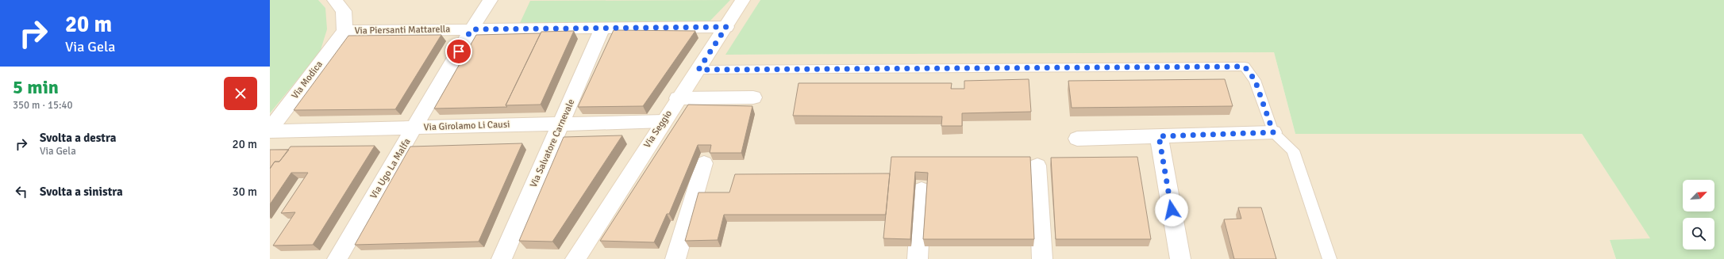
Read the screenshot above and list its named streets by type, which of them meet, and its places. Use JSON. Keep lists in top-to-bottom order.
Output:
{
  "streets": {
    "street": [
      "Via Piersanti Mattarella",
      "Via Modica",
      "Via Girolamo Li Causi",
      "Via Seggio",
      "Via Salvatore Carnevale",
      "Via Ugo La Malfa"
    ]
  },
  "crossings": [
    ["Via Piersanti Mattarella", "Via Modica"],
    ["Via Piersanti Mattarella", "Via Seggio"],
    ["Via Piersanti Mattarella", "Via Salvatore Carnevale"],
    ["Via Piersanti Mattarella", "Via Ugo La Malfa"],
    ["Via Girolamo Li Causi", "Via Seggio"],
    ["Via Girolamo Li Causi", "Via Salvatore Carnevale"],
    ["Via Girolamo Li Causi", "Via Ugo La Malfa"]
  ],
  "north": "top right",
  "page": {
    "turn": ["20 m", "Via Gela"],
    "heading": ["5 min", "350 m · 15:40"],
    "list": [
      {
        "name": "Svolta a destra",
        "note": "Via Gela",
        "value": "20 m"
      },
      {
        "name": "Svolta a sinistra",
        "value": "30 m"
      }
    ]
  }
}
